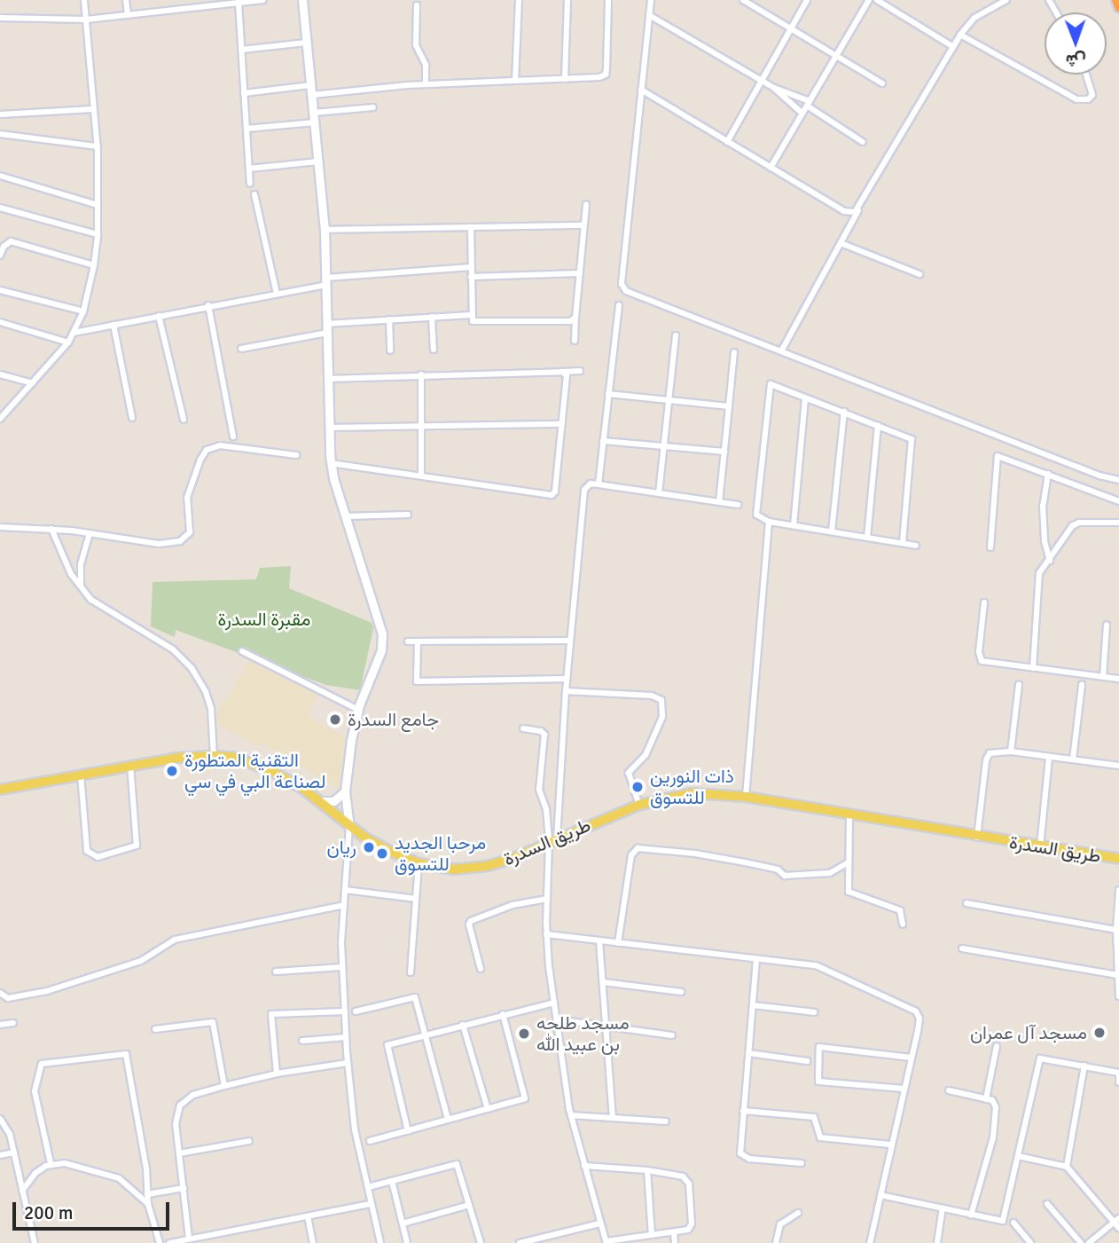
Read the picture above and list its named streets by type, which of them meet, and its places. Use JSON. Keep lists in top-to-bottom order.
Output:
{
  "streets": {
    "main road": ["طريق السدرة"]
  },
  "parks": ["مقبرة السدرة"],
  "places": [
    "جامع السدرة",
    "التقنية المتطورة لصناعة البي في سي",
    "ذات النورين للتسوق",
    "ريان",
    "مرحبا الجديد للتسوق",
    "مسجد آل عمران",
    "مسجد طلحه بن عبيد الله"
  ],
  "scale_bar": "200 m",
  "north": "bottom"
}
